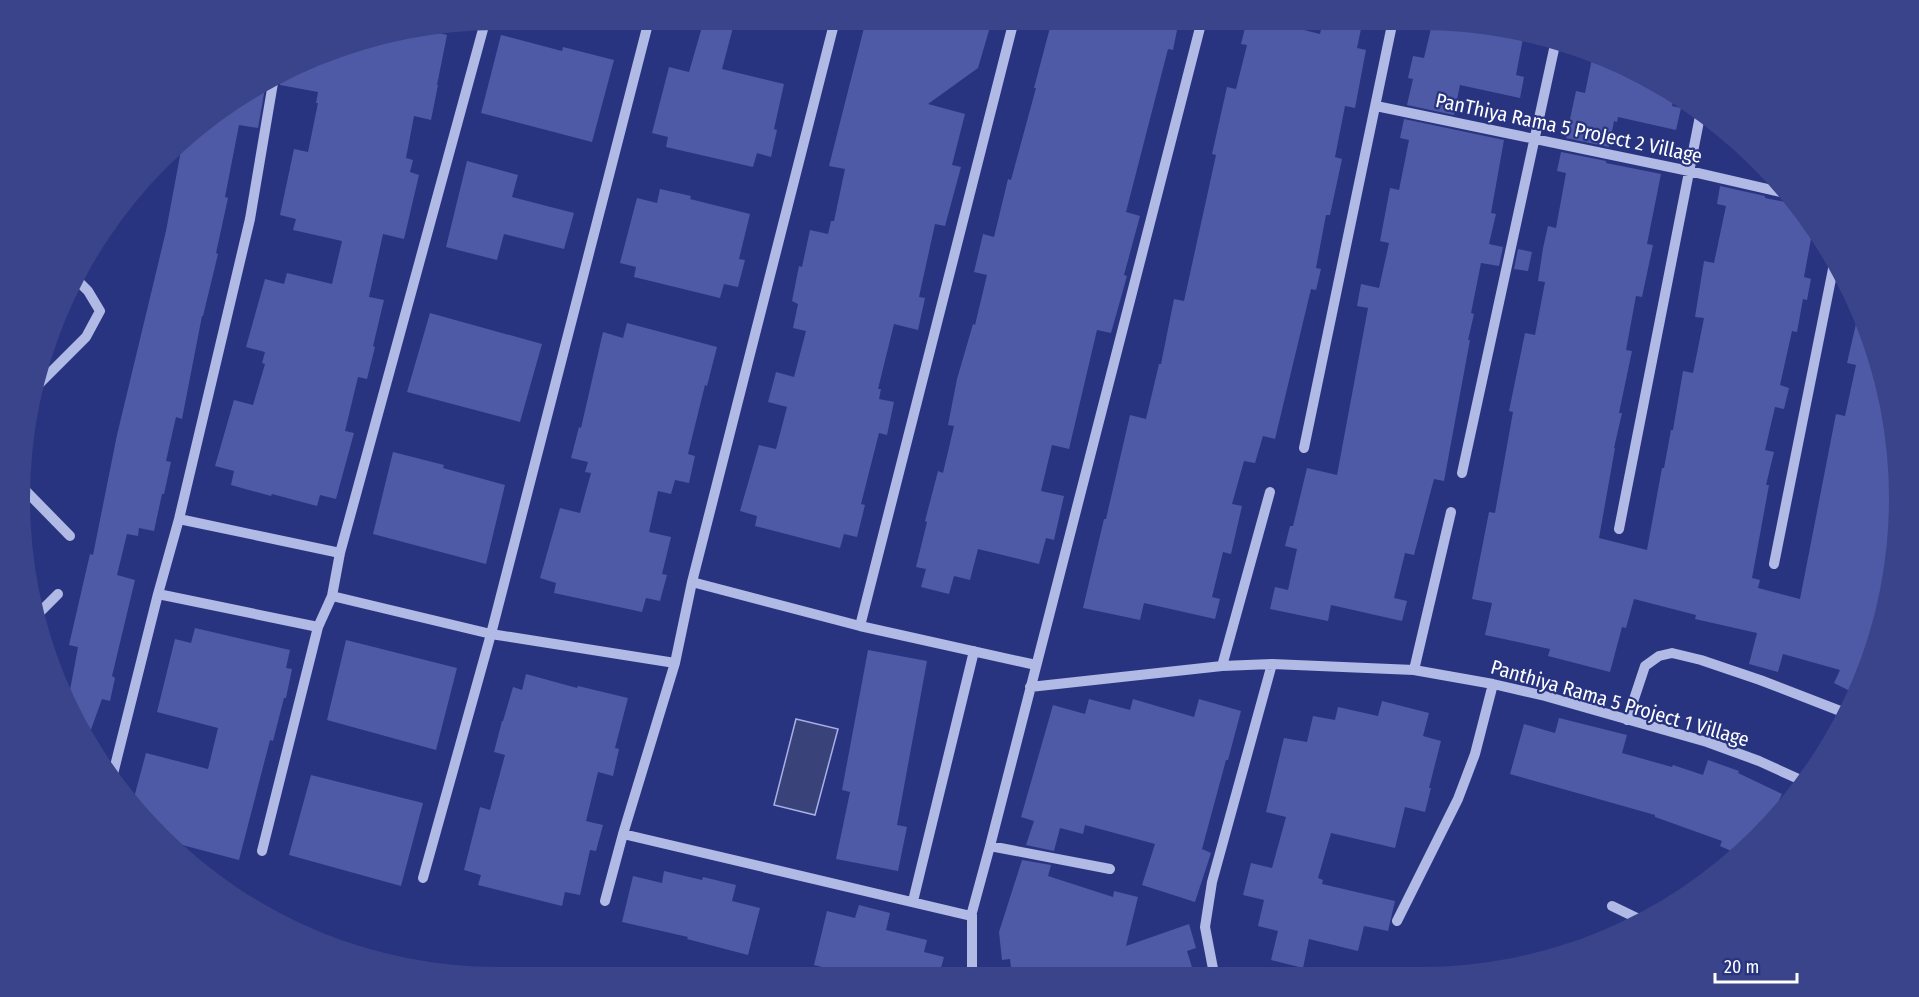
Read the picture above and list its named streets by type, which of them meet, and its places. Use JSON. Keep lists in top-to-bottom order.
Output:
{
  "streets": {
    "street": ["PanThiya Rama 5 ProJect 2 Village", "Panthiya Rama 5 Project 1 Village"]
  },
  "scale_bar": "20 m"
}
